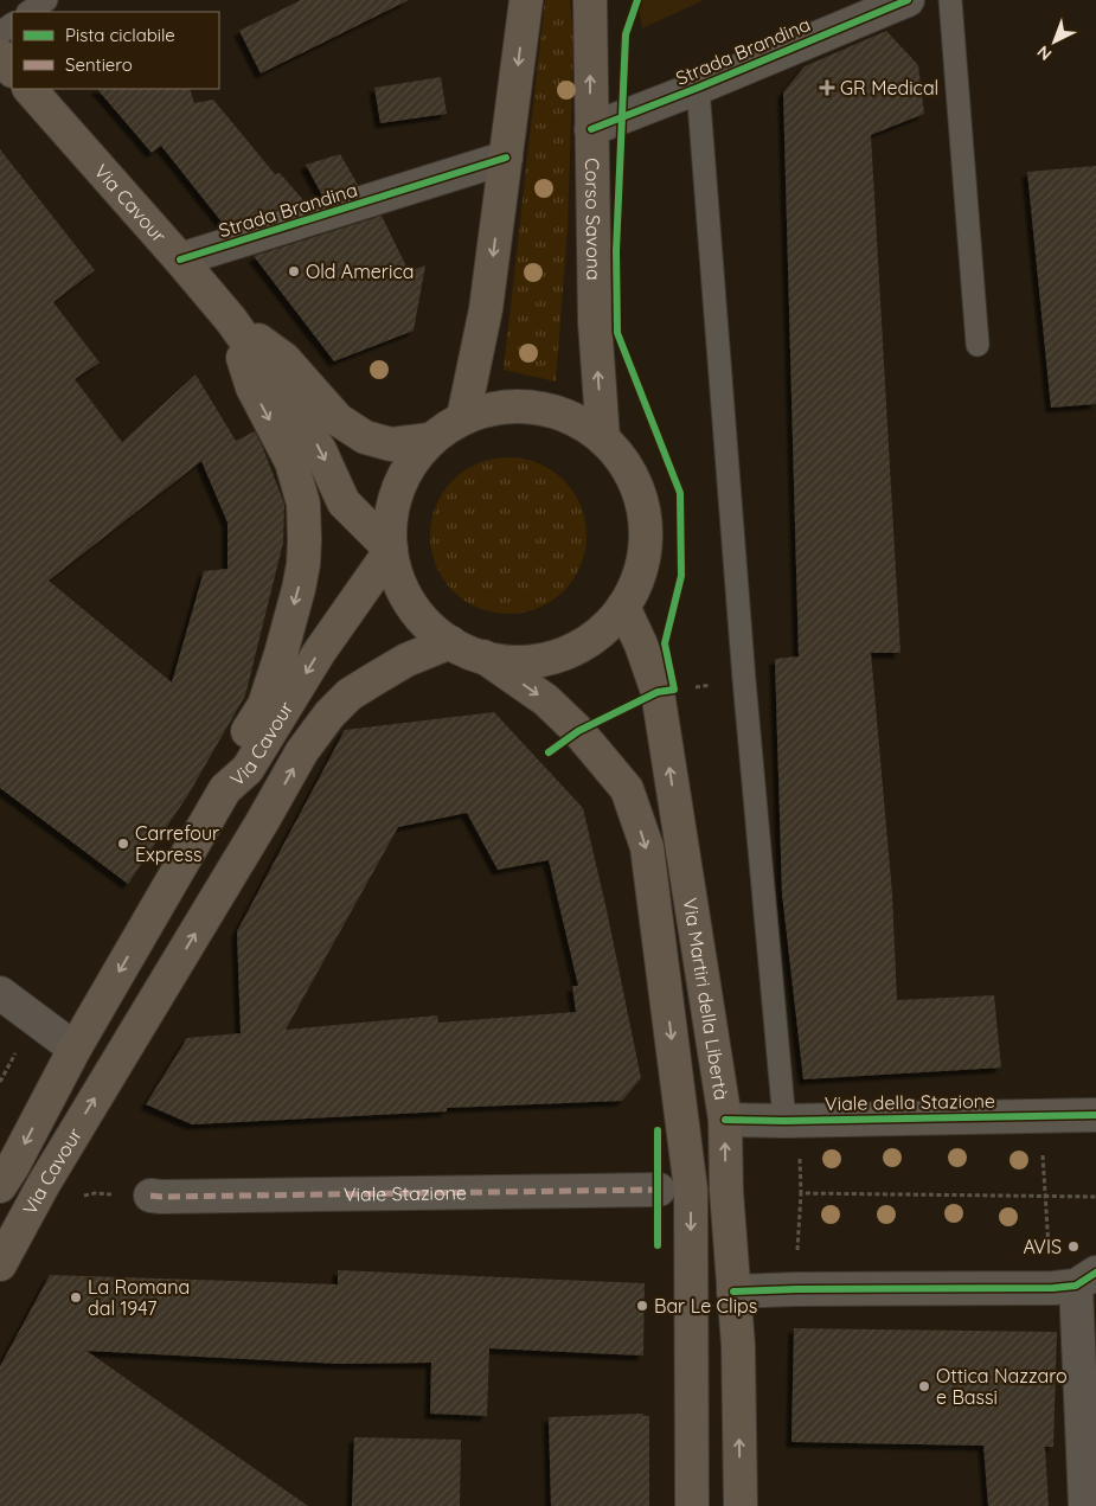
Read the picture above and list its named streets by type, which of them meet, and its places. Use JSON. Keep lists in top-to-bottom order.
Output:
{
  "streets": {
    "main road": ["Via Cavour", "Corso Savona", "Via Martiri della Libertà"],
    "street": ["Strada Brandina", "Viale della Stazione", "Viale Stazione"]
  },
  "crossings": [
    ["Strada Brandina", "Via Cavour"],
    ["Strada Brandina", "Corso Savona"],
    ["Via Martiri della Libertà", "Viale della Stazione"]
  ],
  "places": {
    "health": ["GR Medical"],
    "other": [
      "Old America",
      "Carrefour Express",
      "AVIS",
      "La Romana dal 1947",
      "Bar Le Clips",
      "Ottica Nazzaro e Bassi"
    ]
  },
  "legend": ["Pista ciclabile", "Sentiero"],
  "north": "bottom left"
}
